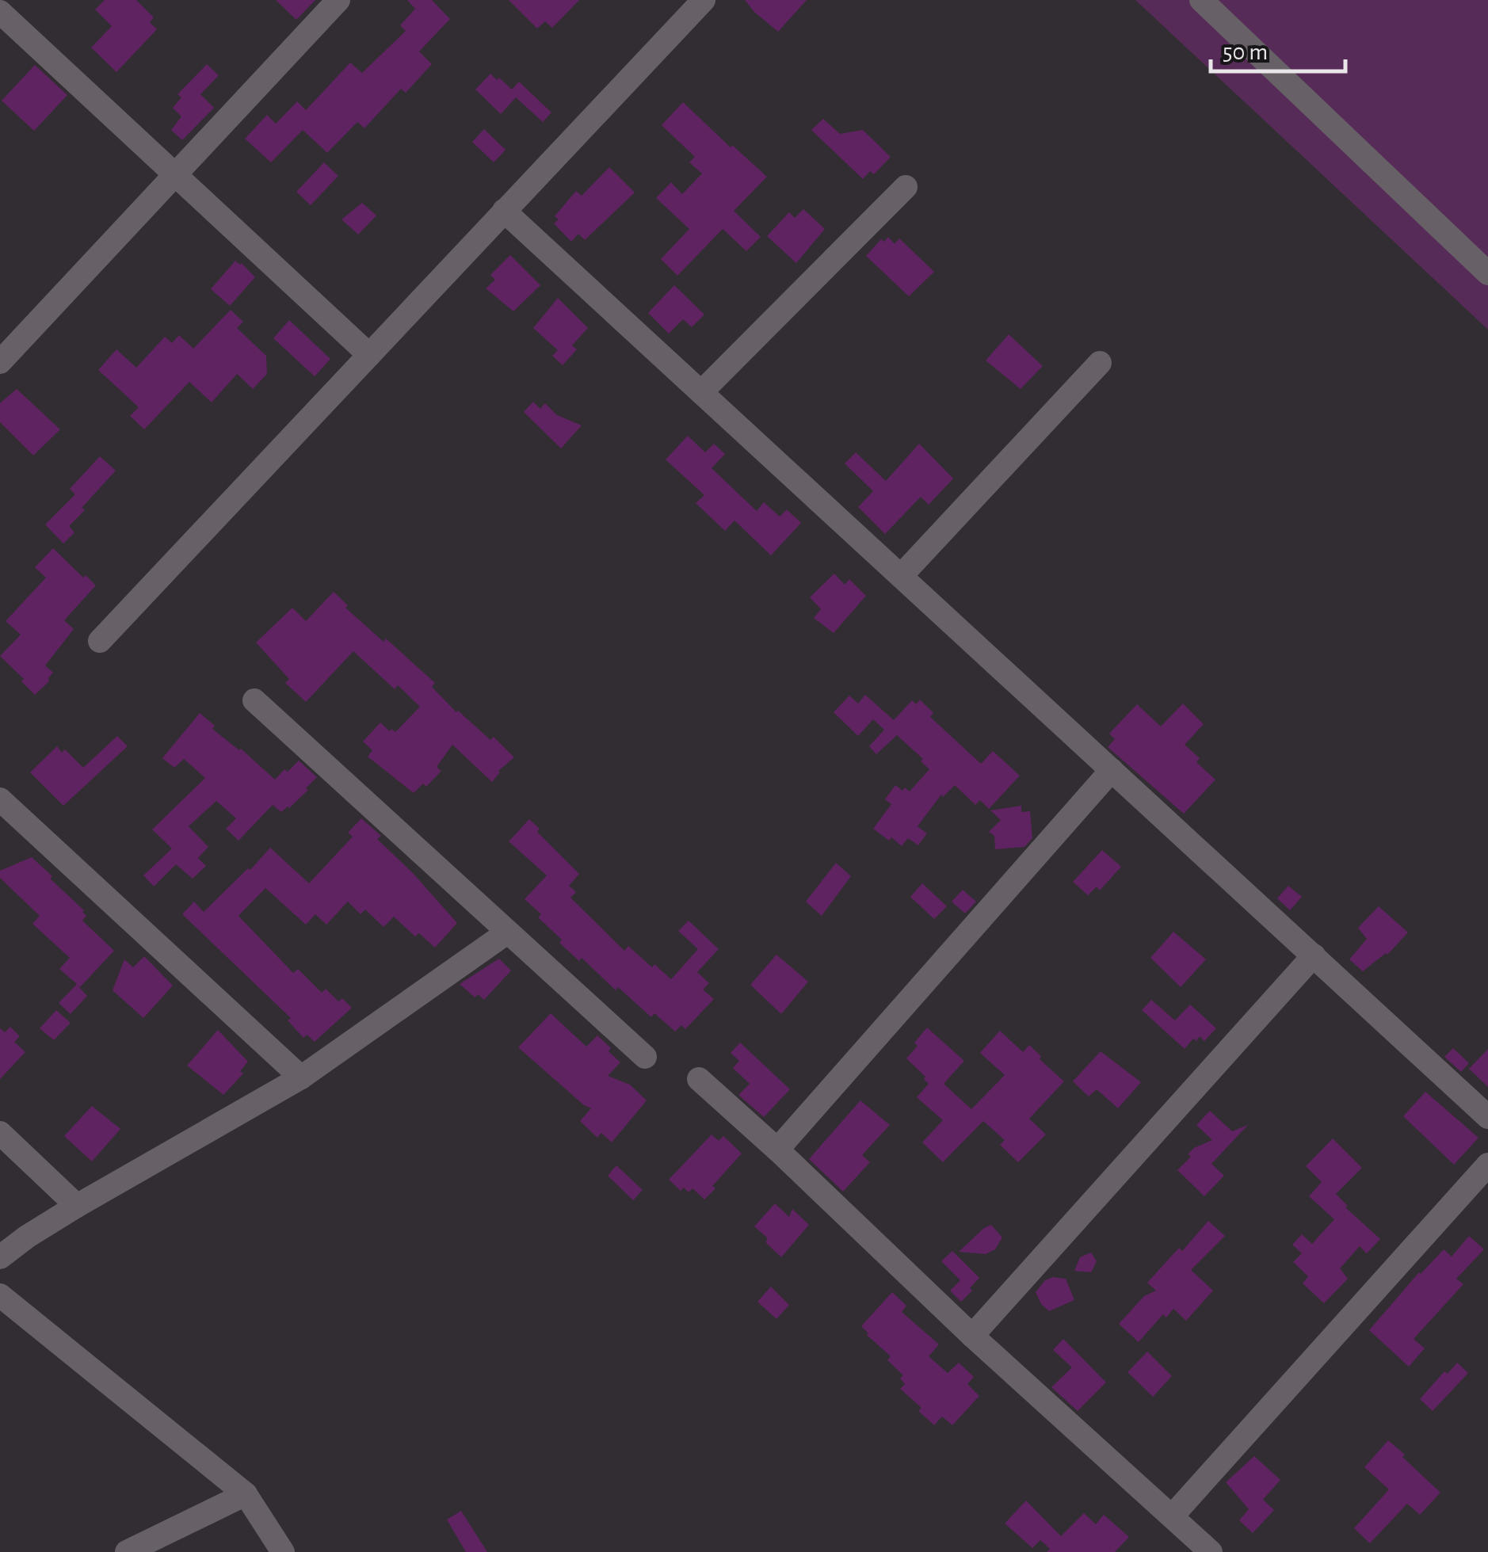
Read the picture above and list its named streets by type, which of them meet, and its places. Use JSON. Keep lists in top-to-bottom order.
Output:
{
  "scale_bar": "50 m"
}
